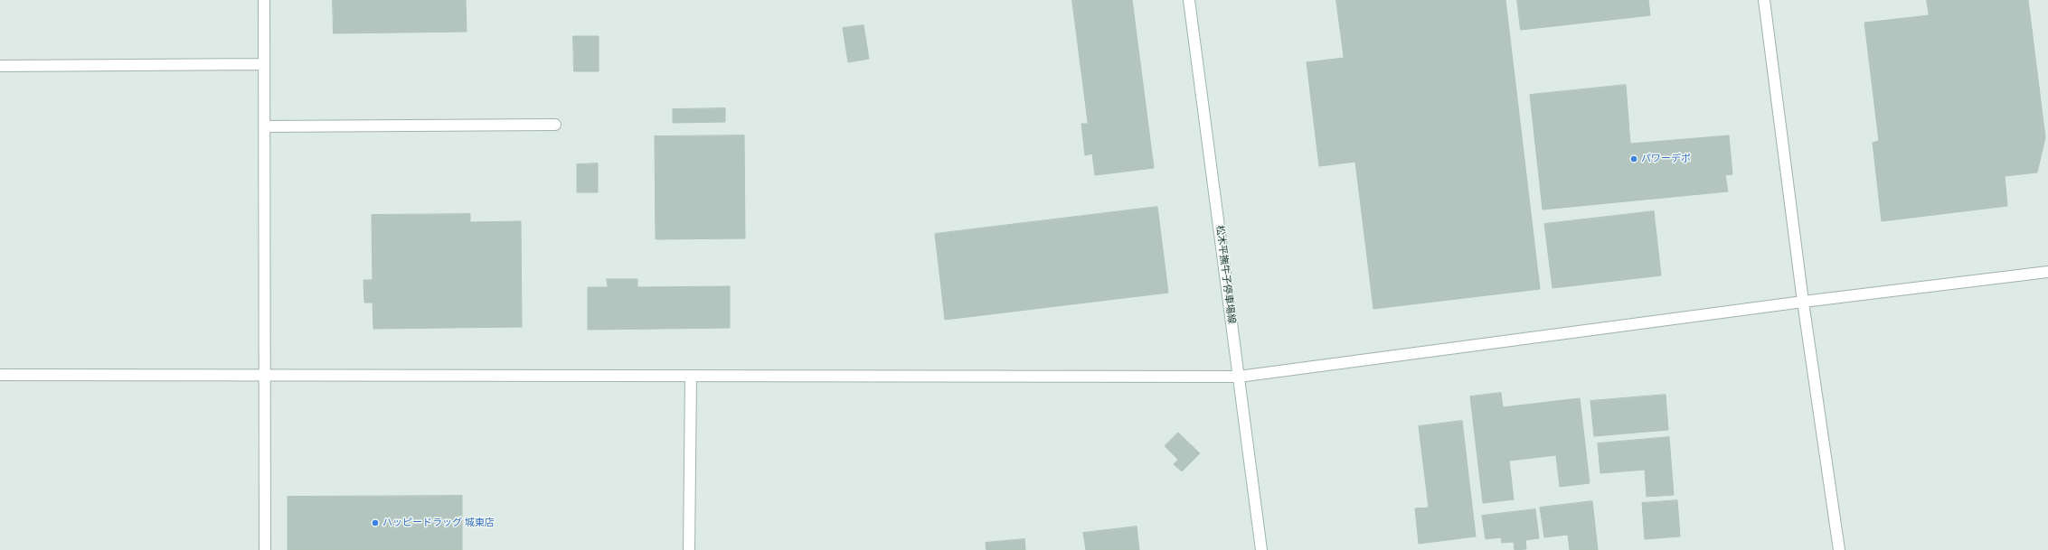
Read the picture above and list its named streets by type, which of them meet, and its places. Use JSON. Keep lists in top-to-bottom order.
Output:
{
  "streets": {
    "street": ["松木平撫牛子停車場線"]
  },
  "places": ["パワーデポ", "ハッピードラッグ 城東店"]
}
